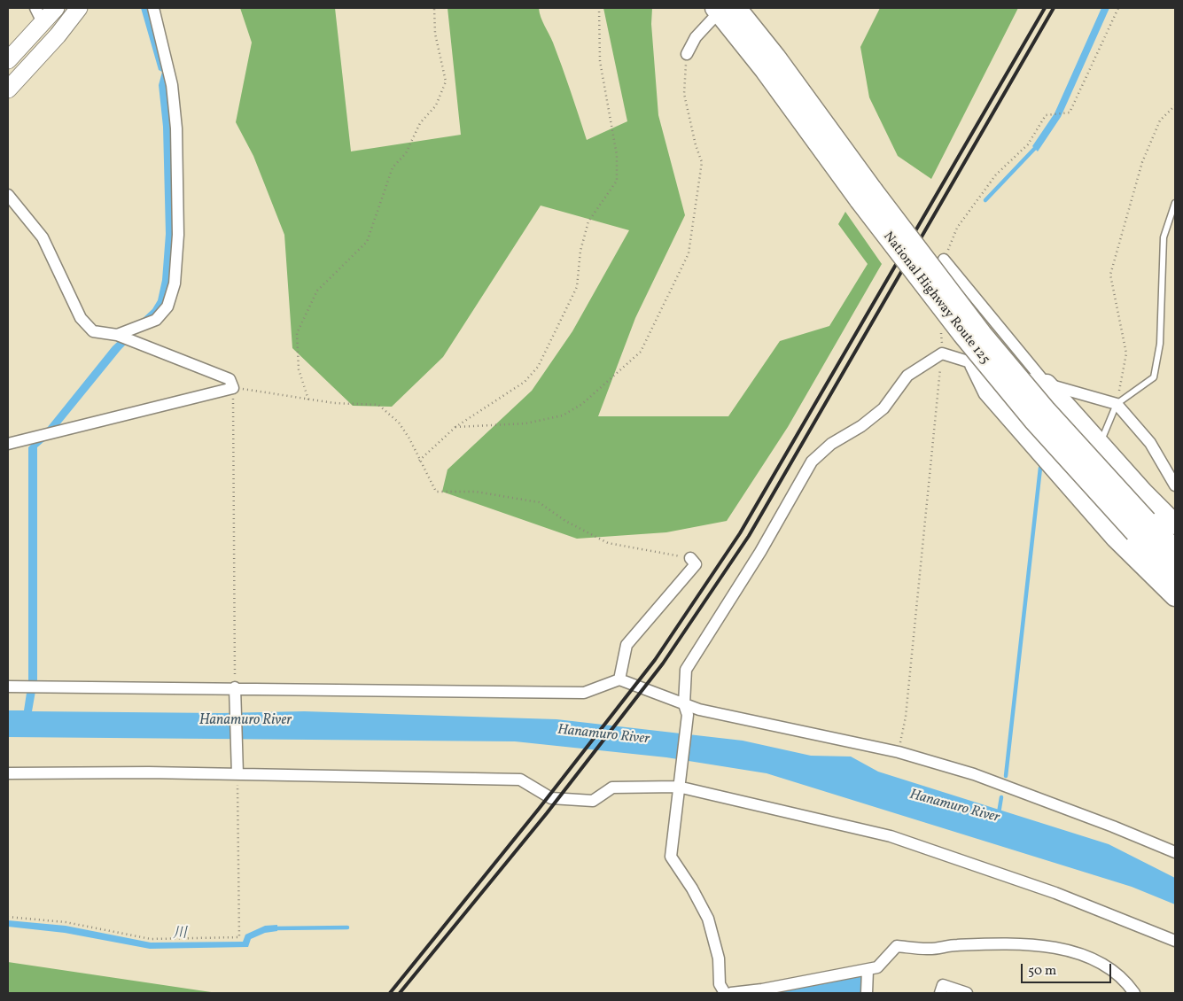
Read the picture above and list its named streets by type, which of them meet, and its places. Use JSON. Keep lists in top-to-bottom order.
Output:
{
  "streets": {
    "highway": ["National Highway Route 125"]
  },
  "water": ["Hanamuro River", "川"],
  "scale_bar": "50 m"
}
